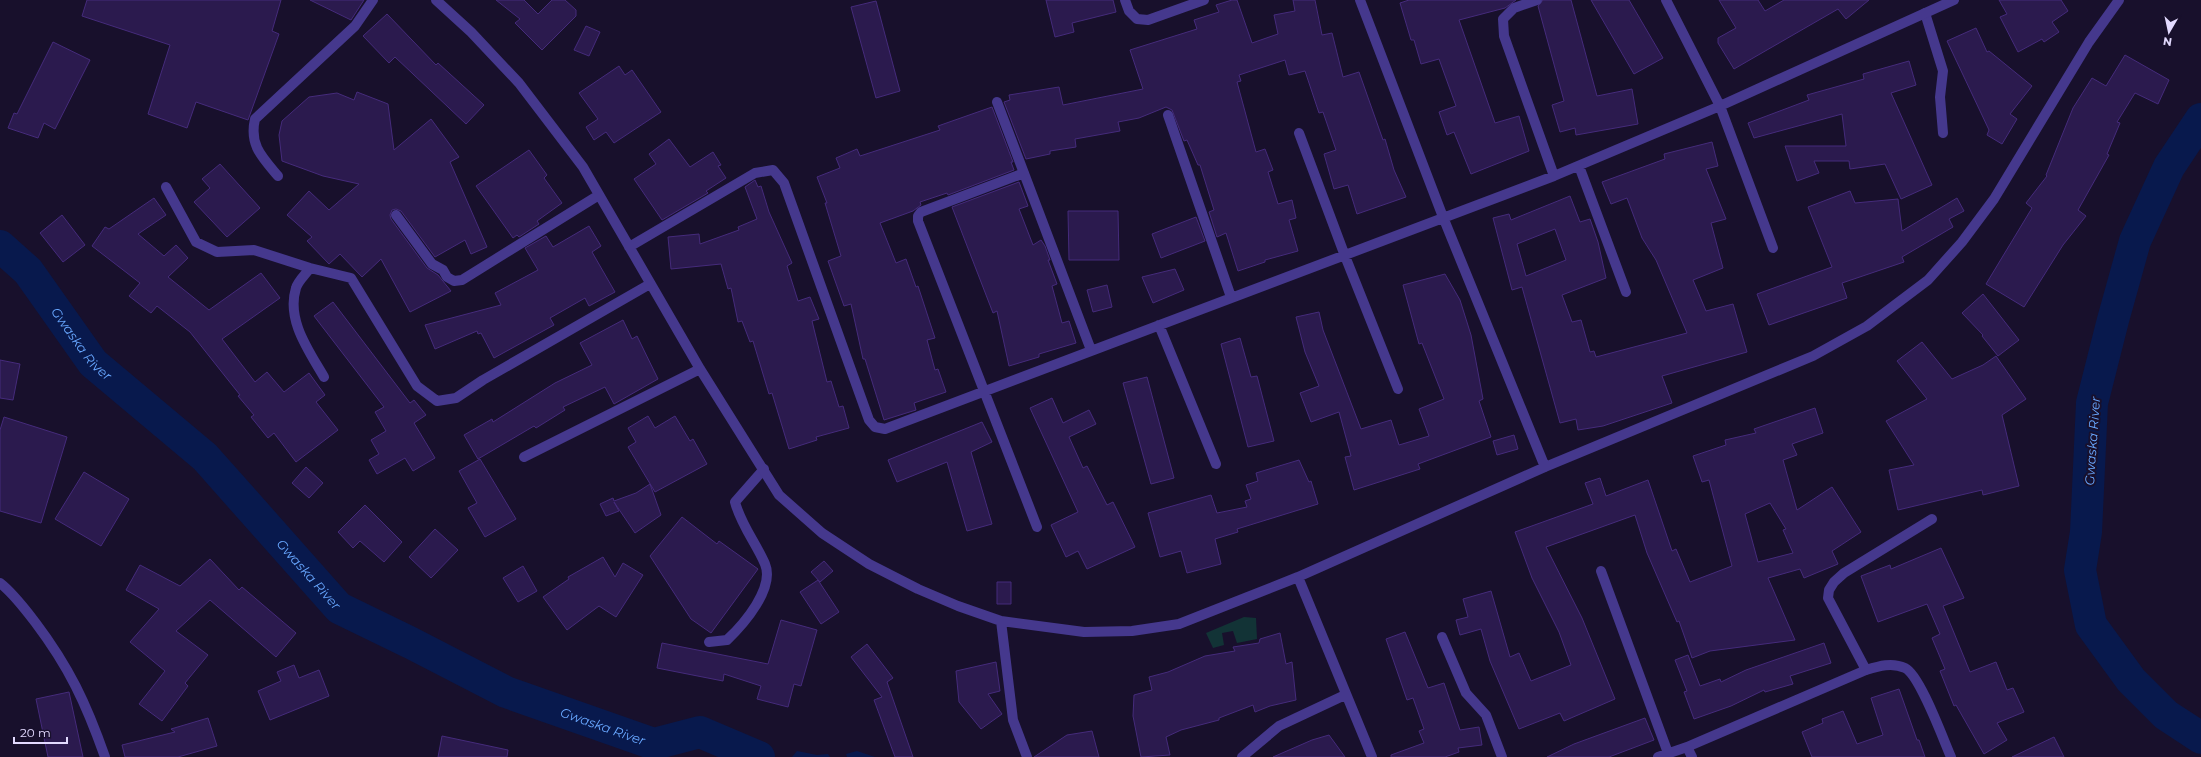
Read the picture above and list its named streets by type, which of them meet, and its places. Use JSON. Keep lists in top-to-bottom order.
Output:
{
  "water": ["Gwaska River"],
  "scale_bar": "20 m",
  "north": "bottom"
}
